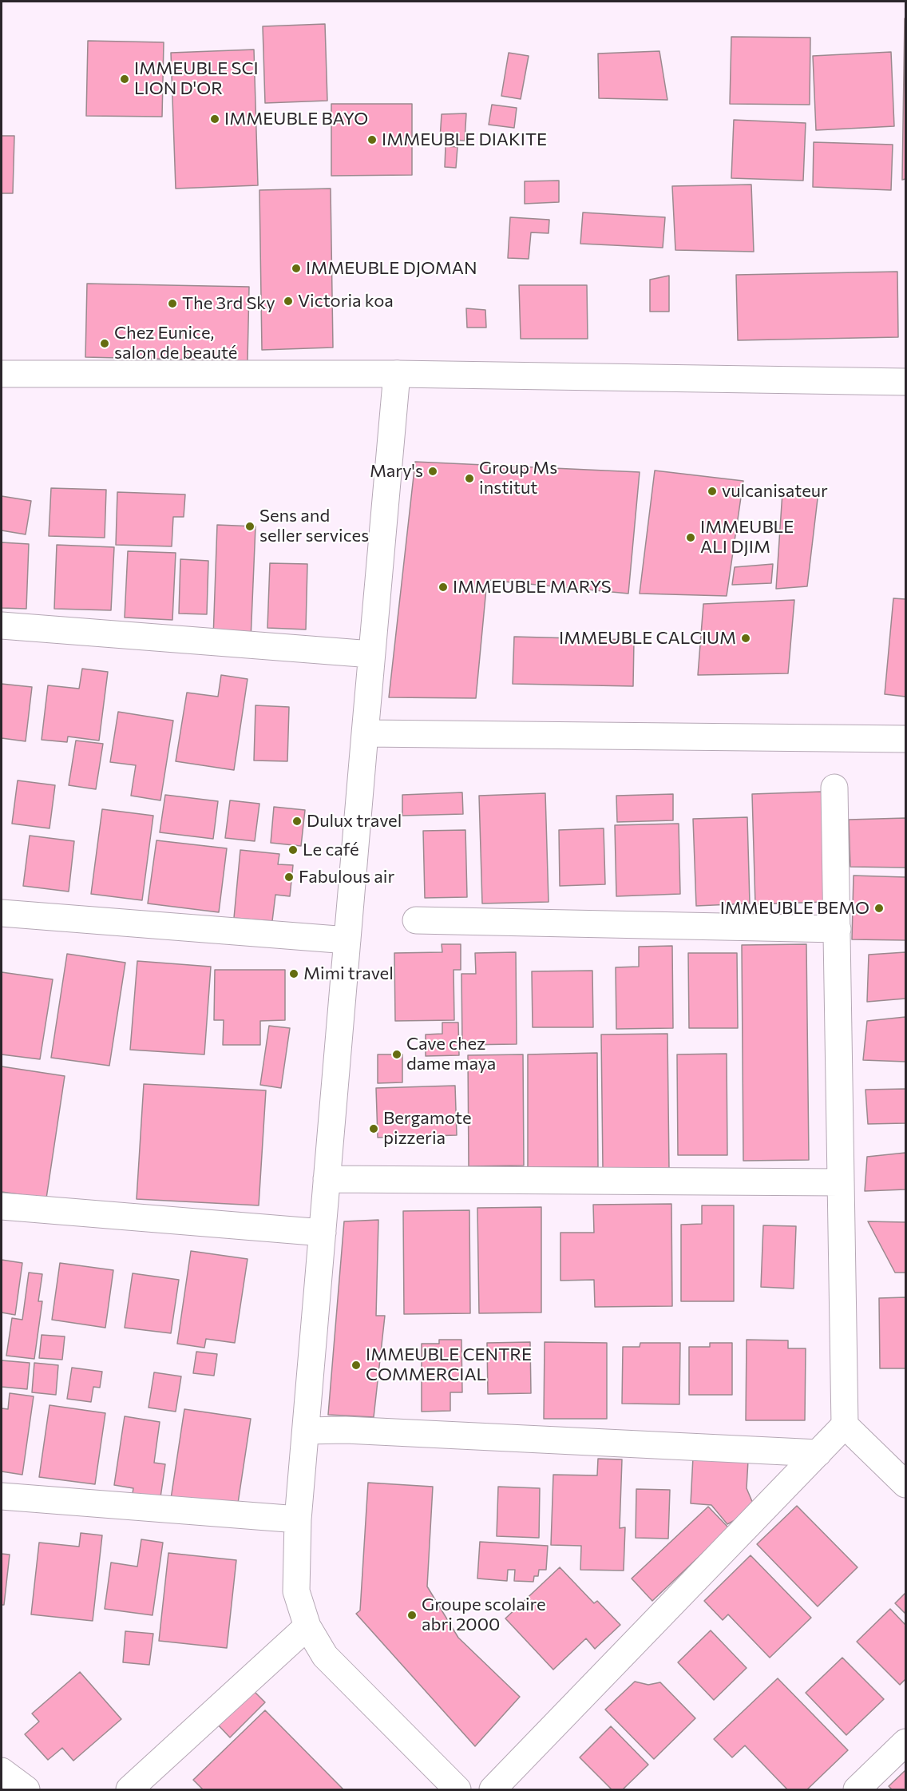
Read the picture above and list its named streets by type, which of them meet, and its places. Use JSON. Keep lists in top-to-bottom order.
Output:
{
  "places": [
    "IMMEUBLE SCI LION D'OR",
    "IMMEUBLE BAYO",
    "IMMEUBLE DIAKITE",
    "IMMEUBLE DJOMAN",
    "Victoria koa",
    "The 3rd Sky",
    "Chez Eunice, salon de beauté",
    "Mary's",
    "Group Ms institut",
    "vulcanisateur",
    "Sens and seller services",
    "IMMEUBLE ALI DJIM",
    "IMMEUBLE MARYS",
    "IMMEUBLE CALCIUM",
    "Dulux travel",
    "Le café",
    "Fabulous air",
    "IMMEUBLE BEMO",
    "Mimi travel",
    "Cave chez dame maya",
    "Bergamote pizzeria",
    "IMMEUBLE CENTRE COMMERCIAL",
    "Groupe scolaire abri 2000"
  ]
}
